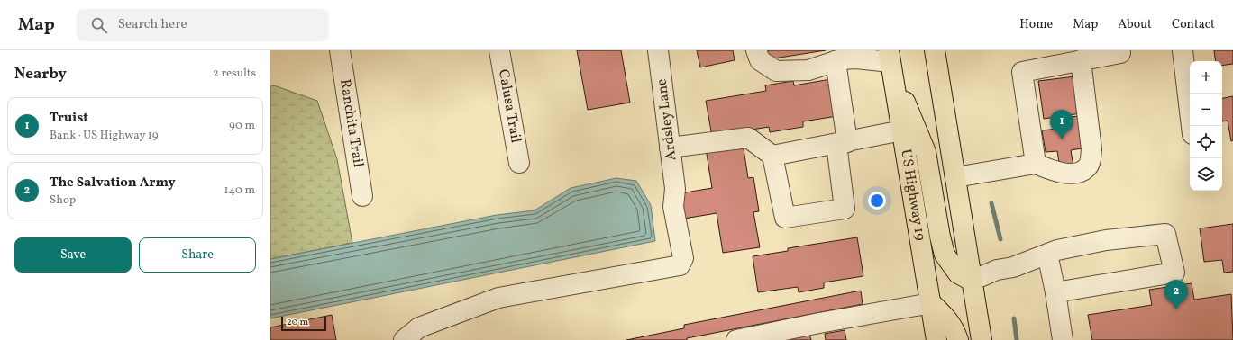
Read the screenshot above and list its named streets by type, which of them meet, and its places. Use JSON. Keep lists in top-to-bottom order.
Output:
{
  "streets": {
    "highway": ["US Highway 19"],
    "street": ["Calusa Trail", "Ardsley Lane", "Ranchita Trail"]
  },
  "scale_bar": "20 m",
  "page": {
    "header": "Map",
    "search": "Search here",
    "nav": [
      "Home",
      "Map",
      "About",
      "Contact"
    ],
    "heading": ["Nearby", "2 results"],
    "map_buttons": ["+", "−"],
    "list": [
      {
        "mark": "1",
        "name": "Truist",
        "note": "Bank · US Highway 19",
        "value": "90 m"
      },
      {
        "mark": "2",
        "name": "The Salvation Army",
        "note": "Shop",
        "value": "140 m"
      }
    ],
    "pins": ["1", "2"],
    "buttons": ["Save", "Share"],
    "scale": "20 m"
  }
}
